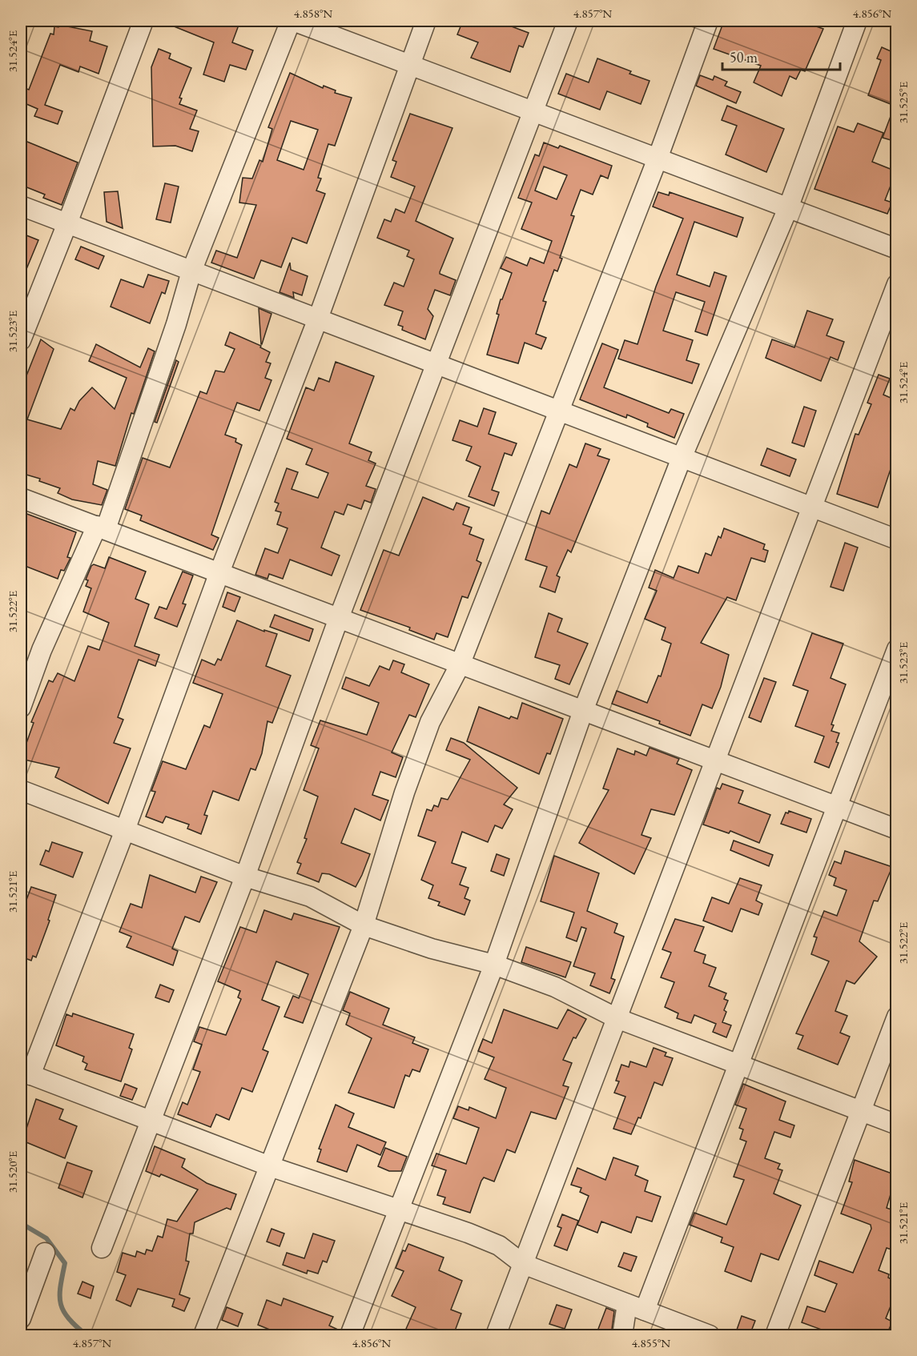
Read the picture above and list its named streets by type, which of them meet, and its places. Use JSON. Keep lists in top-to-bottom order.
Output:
{
  "scale_bar": "50 m",
  "coordinates": [
    "4.858°N",
    "4.857°N",
    "4.856°N",
    "31.524°E",
    "31.525°E",
    "31.523°E",
    "31.522°E",
    "31.521°E",
    "31.520°E",
    "4.855°N"
  ]
}
